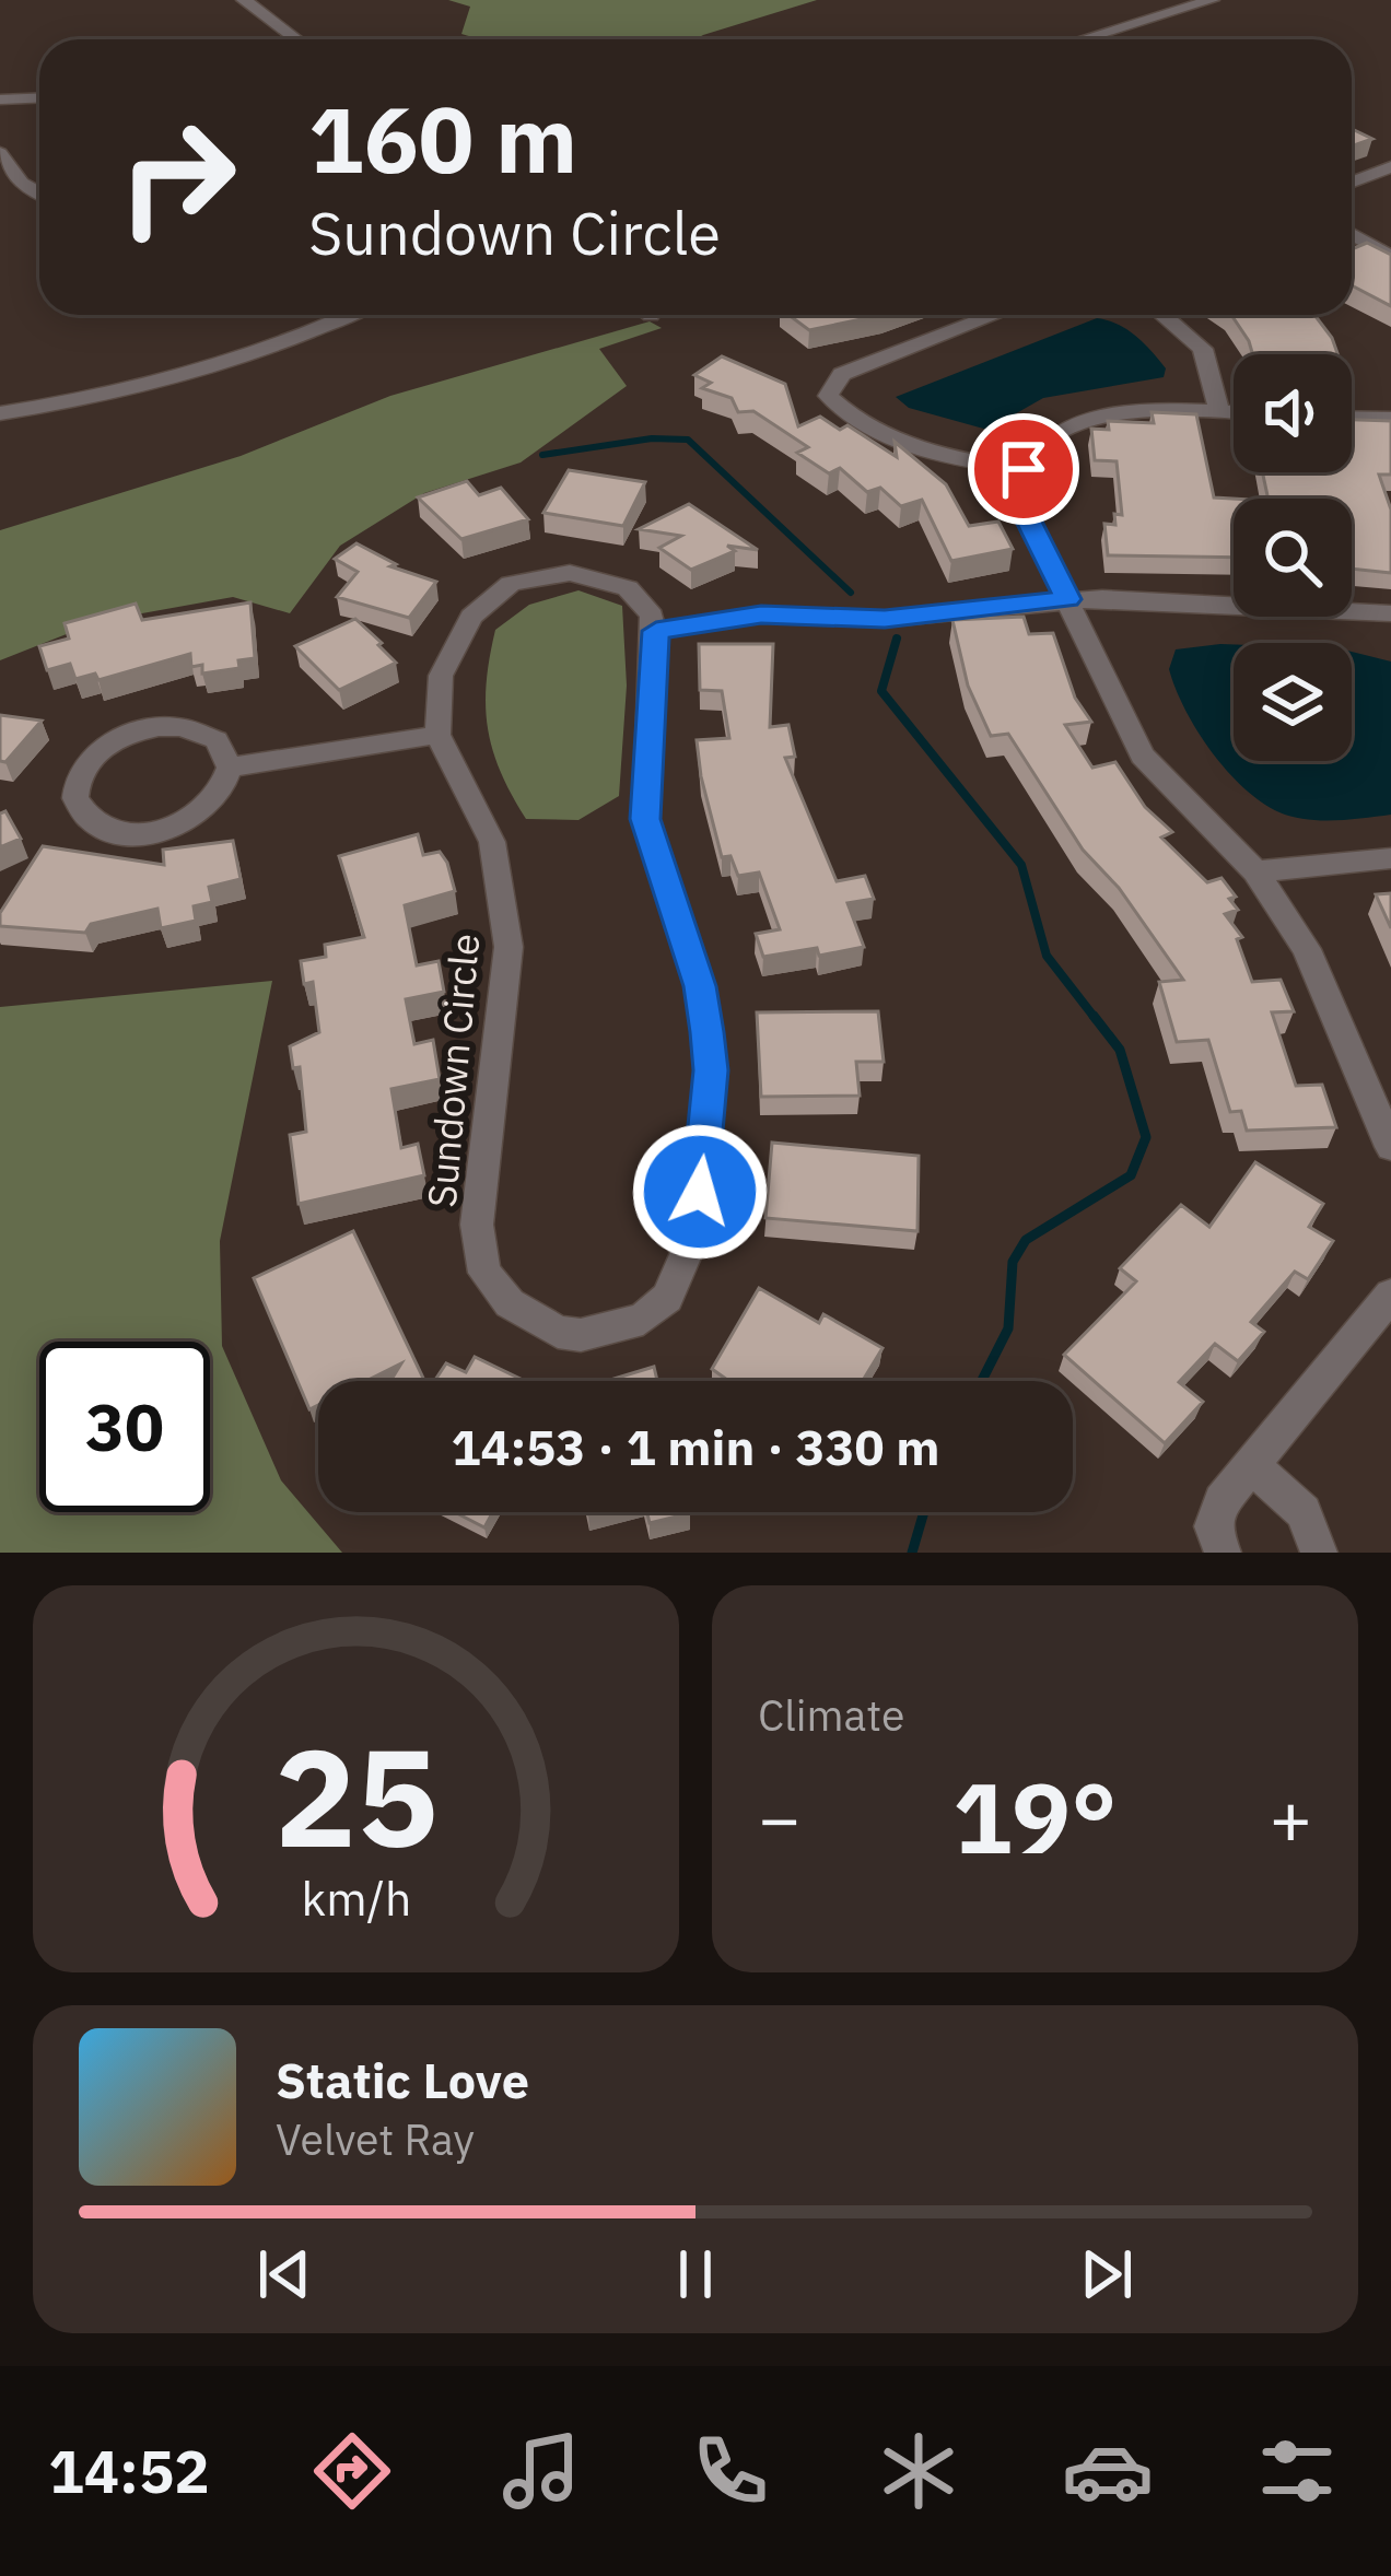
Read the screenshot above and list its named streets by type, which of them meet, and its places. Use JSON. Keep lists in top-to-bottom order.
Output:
{
  "streets": {
    "street": ["Sundown Circle"]
  },
  "page": {
    "turn": ["160 m", "Sundown Circle"],
    "limit": "30",
    "trip": "14:53 · 1 min · 330 m",
    "tile": "Climate",
    "heat": ["−", "19°", "+"],
    "song": ["Static Love", "Velvet Ray"],
    "tabs": "14:52",
    "gauge": ["25", "km/h"]
  }
}
